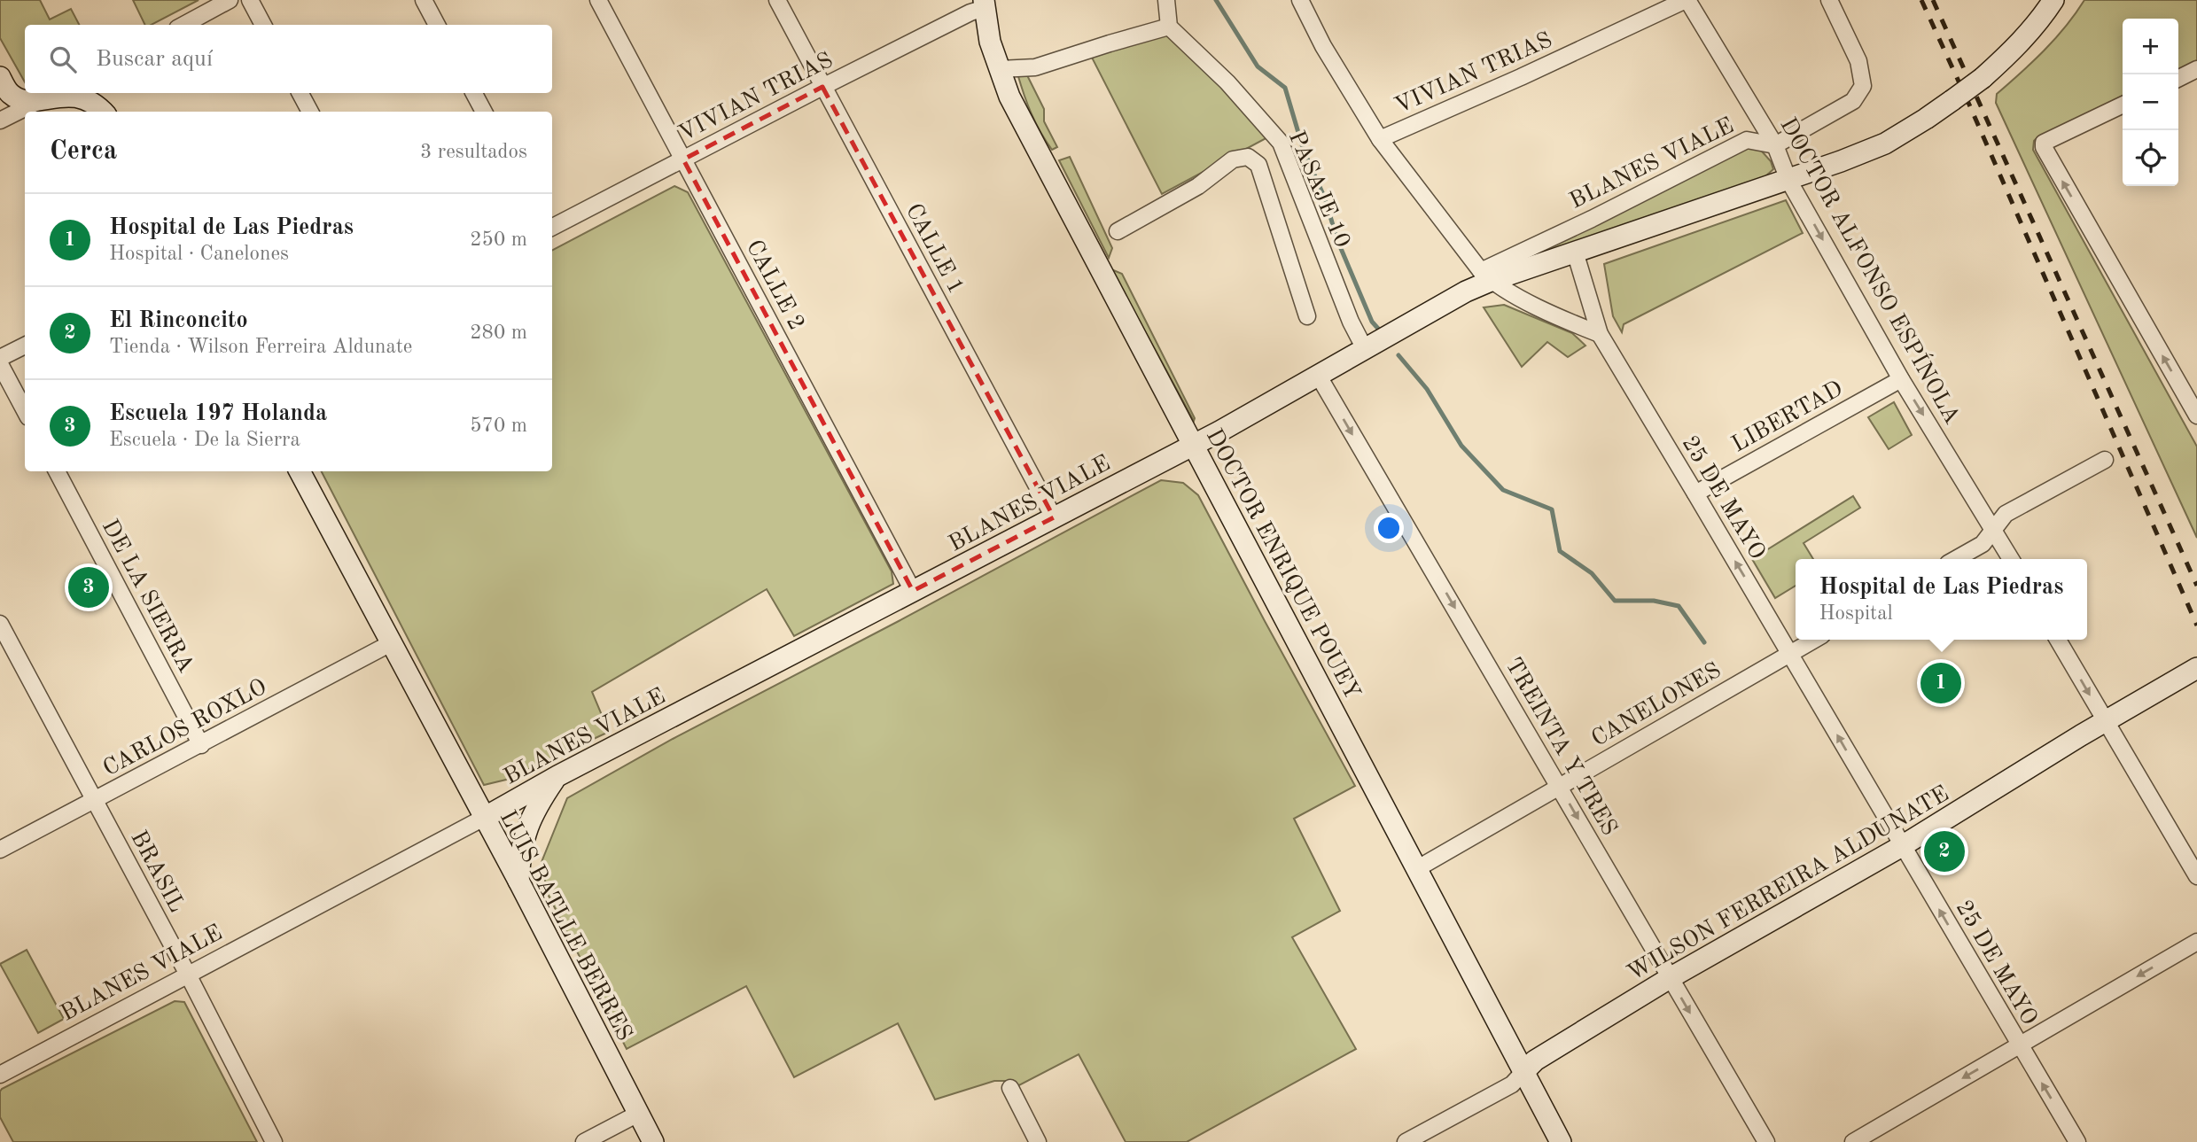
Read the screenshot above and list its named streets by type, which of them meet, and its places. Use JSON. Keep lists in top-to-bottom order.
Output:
{
  "streets": {
    "street": [
      "VIVIAN TRIAS",
      "BLANES VIALE",
      "PASAJE 10",
      "CALLE 1",
      "DOCTOR ALFONSO ESPÍNOLA",
      "CALLE 2",
      "LIBERTAD",
      "25 DE MAYO",
      "DOCTOR ENRIQUE POUEY",
      "DE LA SIERRA",
      "CANELONES",
      "CARLOS ROXLO",
      "TREINTA Y TRES",
      "BRASIL",
      "WILSON FERREIRA ALDUNATE",
      "LUIS BATLLE BERRES"
    ]
  },
  "crossings": [
    ["VIVIAN TRIAS", "CALLE 1"],
    ["VIVIAN TRIAS", "DOCTOR ALFONSO ESPÍNOLA"],
    ["VIVIAN TRIAS", "CALLE 2"],
    ["VIVIAN TRIAS", "DOCTOR ENRIQUE POUEY"],
    ["BLANES VIALE", "PASAJE 10"],
    ["BLANES VIALE", "CALLE 1"],
    ["BLANES VIALE", "DOCTOR ALFONSO ESPÍNOLA"],
    ["BLANES VIALE", "CALLE 2"],
    ["BLANES VIALE", "25 DE MAYO"],
    ["BLANES VIALE", "DOCTOR ENRIQUE POUEY"],
    ["BLANES VIALE", "TREINTA Y TRES"],
    ["BLANES VIALE", "BRASIL"],
    ["BLANES VIALE", "LUIS BATLLE BERRES"],
    ["DOCTOR ALFONSO ESPÍNOLA", "LIBERTAD"],
    ["LIBERTAD", "25 DE MAYO"],
    ["25 DE MAYO", "CANELONES"],
    ["25 DE MAYO", "WILSON FERREIRA ALDUNATE"],
    ["DOCTOR ENRIQUE POUEY", "CANELONES"],
    ["DOCTOR ENRIQUE POUEY", "WILSON FERREIRA ALDUNATE"],
    ["DE LA SIERRA", "CARLOS ROXLO"],
    ["CANELONES", "TREINTA Y TRES"],
    ["CARLOS ROXLO", "BRASIL"],
    ["CARLOS ROXLO", "LUIS BATLLE BERRES"],
    ["TREINTA Y TRES", "WILSON FERREIRA ALDUNATE"]
  ],
  "one_way": ["DOCTOR ALFONSO ESPÍNOLA", "25 DE MAYO", "TREINTA Y TRES"],
  "page": {
    "map_buttons": ["+", "−"],
    "search": "Buscar aquí",
    "heading": ["Cerca", "3 resultados"],
    "list": [
      {
        "mark": "1",
        "name": "Hospital de Las Piedras",
        "note": "Hospital · Canelones",
        "value": "250 m"
      },
      {
        "mark": "2",
        "name": "El Rinconcito",
        "note": "Tienda · Wilson Ferreira Aldunate",
        "value": "280 m"
      },
      {
        "mark": "3",
        "name": "Escuela 197 Holanda",
        "note": "Escuela · De la Sierra",
        "value": "570 m"
      }
    ],
    "popup": ["Hospital de Las Piedras", "Hospital"],
    "pins": ["3", "1", "2"]
  }
}
